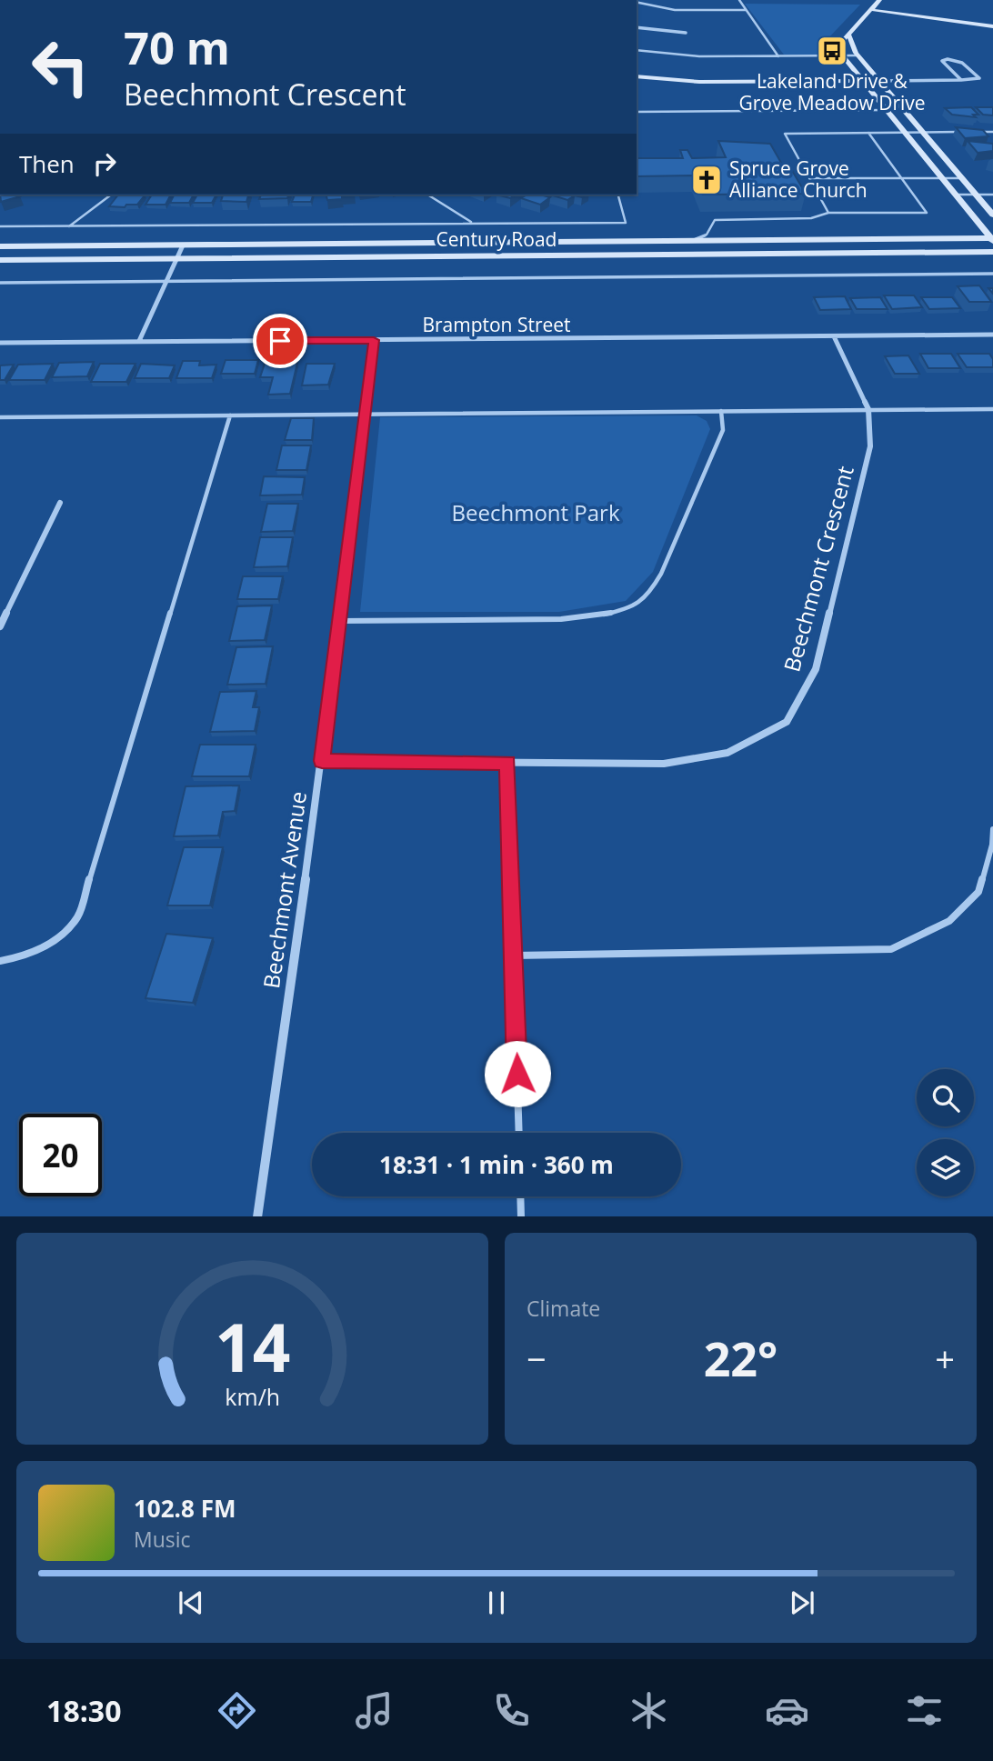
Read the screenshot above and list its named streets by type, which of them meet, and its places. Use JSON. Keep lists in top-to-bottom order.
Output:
{
  "streets": {
    "street": [
      "Century Road",
      "Brampton Street",
      "Beechmont Crescent",
      "Beechmont Avenue"
    ]
  },
  "crossings": [
    ["Brampton Street", "Beechmont Crescent"],
    ["Brampton Street", "Beechmont Avenue"],
    ["Beechmont Crescent", "Beechmont Avenue"]
  ],
  "parks": ["Beechmont Park"],
  "places": {
    "bus stop": ["Lakeland Drive & Grove Meadow Drive"],
    "church": ["Spruce Grove Alliance Church"]
  },
  "page": {
    "turn": ["70 m", "Beechmont Crescent"],
    "then": "Then",
    "limit": "20",
    "trip": "18:31 · 1 min · 360 m",
    "tile": "Climate",
    "heat": ["−", "22°", "+"],
    "song": ["102.8 FM", "Music"],
    "tabs": "18:30",
    "gauge": ["14", "km/h"]
  }
}
